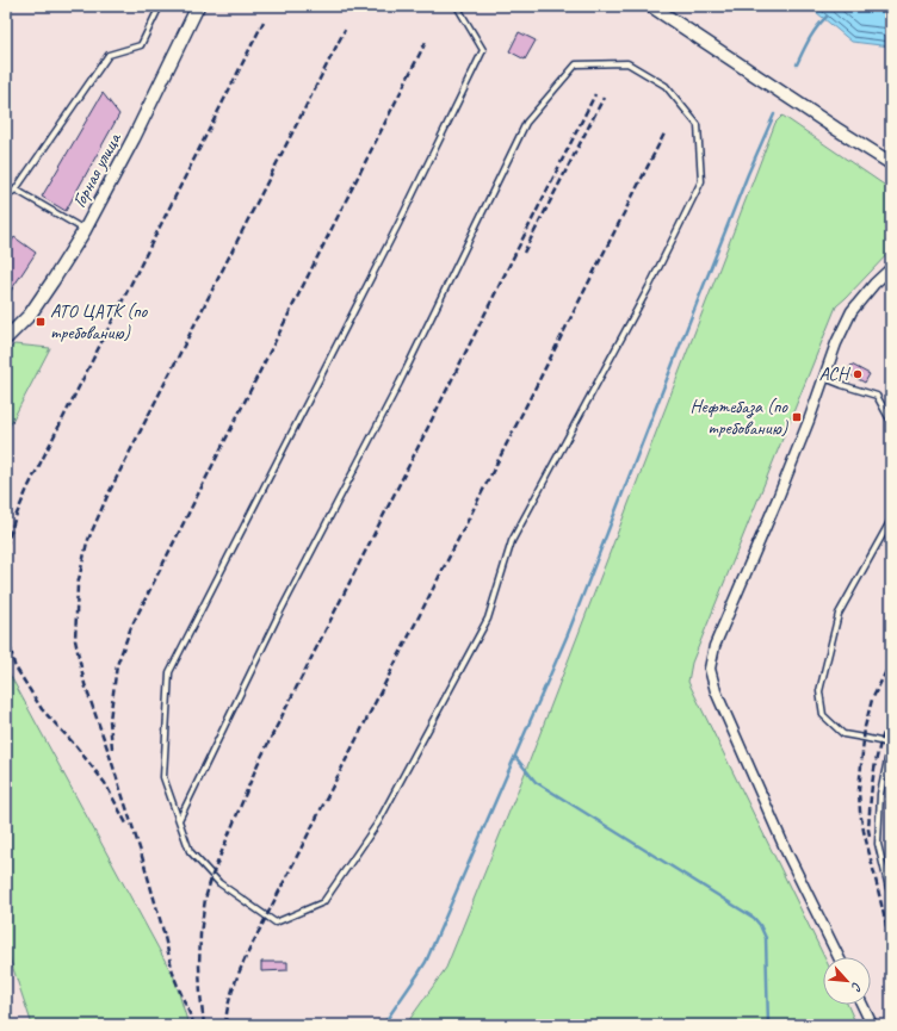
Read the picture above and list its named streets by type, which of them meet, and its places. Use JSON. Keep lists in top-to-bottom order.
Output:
{
  "streets": {
    "street": ["Горная улица"]
  },
  "places": {
    "transit": ["АТО ЦАТК (по требованию)", "Нефтебаза (по требованию)"],
    "other": ["АСН"]
  },
  "north": "bottom right"
}
